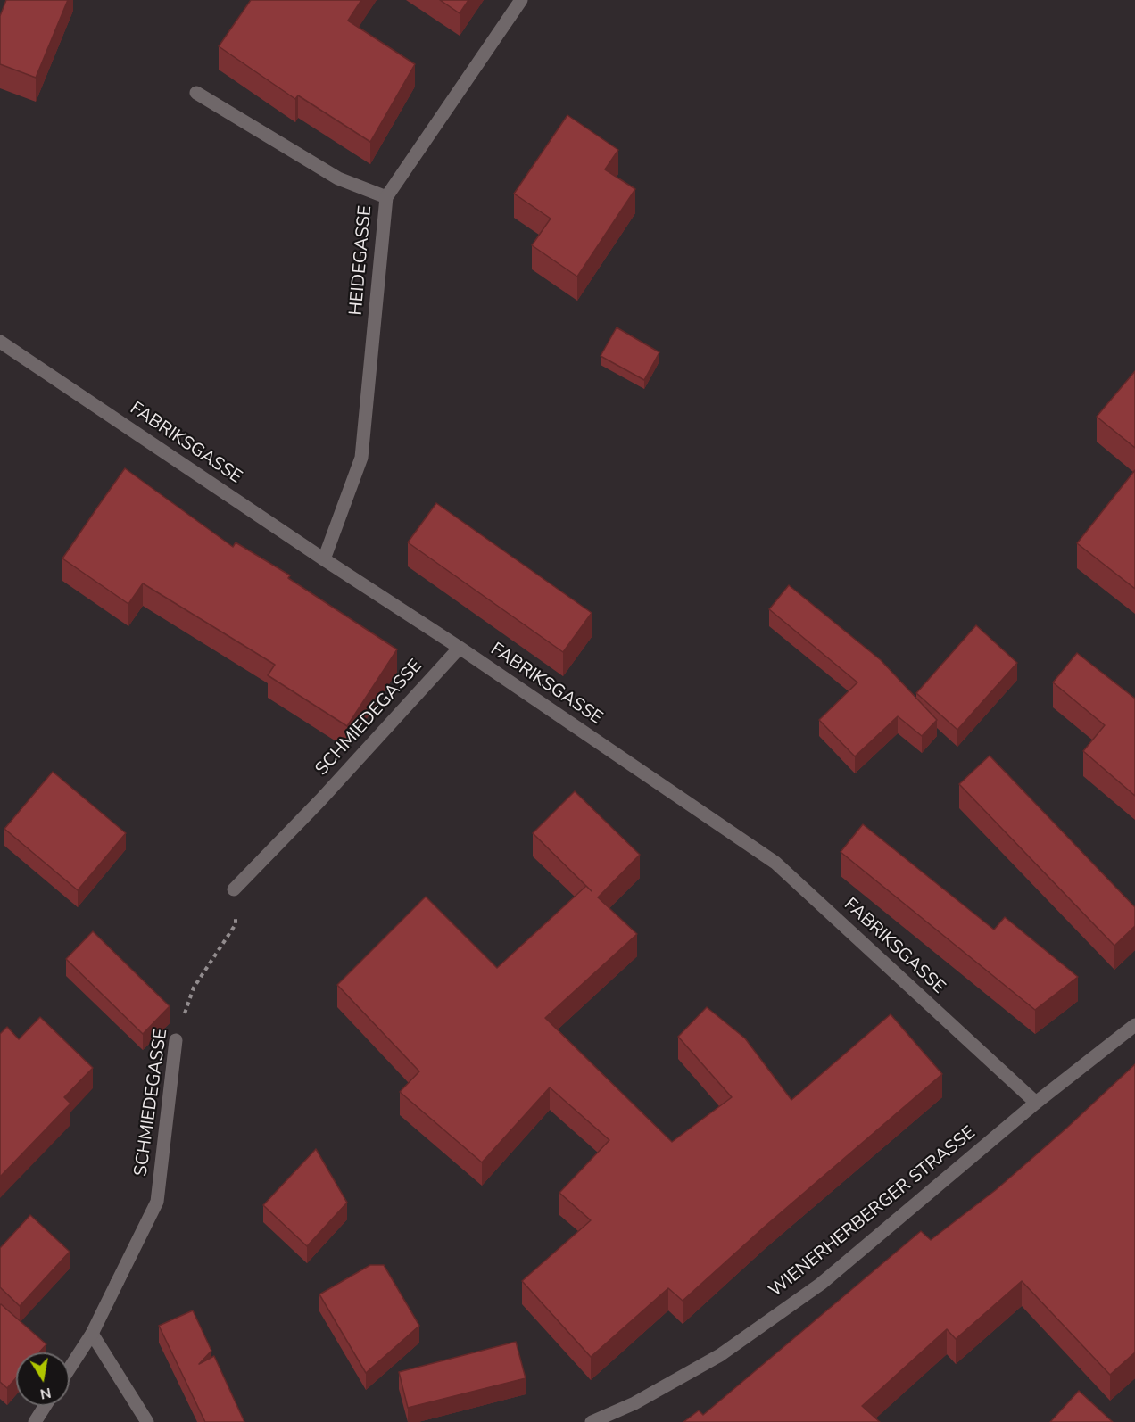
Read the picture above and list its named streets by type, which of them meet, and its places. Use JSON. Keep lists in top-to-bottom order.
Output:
{
  "streets": {
    "street": [
      "HEIDEGASSE",
      "FABRIKSGASSE",
      "SCHMIEDEGASSE",
      "WIENERHERBERGER STRASSE"
    ]
  },
  "crossings": [
    ["HEIDEGASSE", "FABRIKSGASSE"],
    ["FABRIKSGASSE", "SCHMIEDEGASSE"],
    ["FABRIKSGASSE", "WIENERHERBERGER STRASSE"]
  ],
  "north": "bottom"
}
